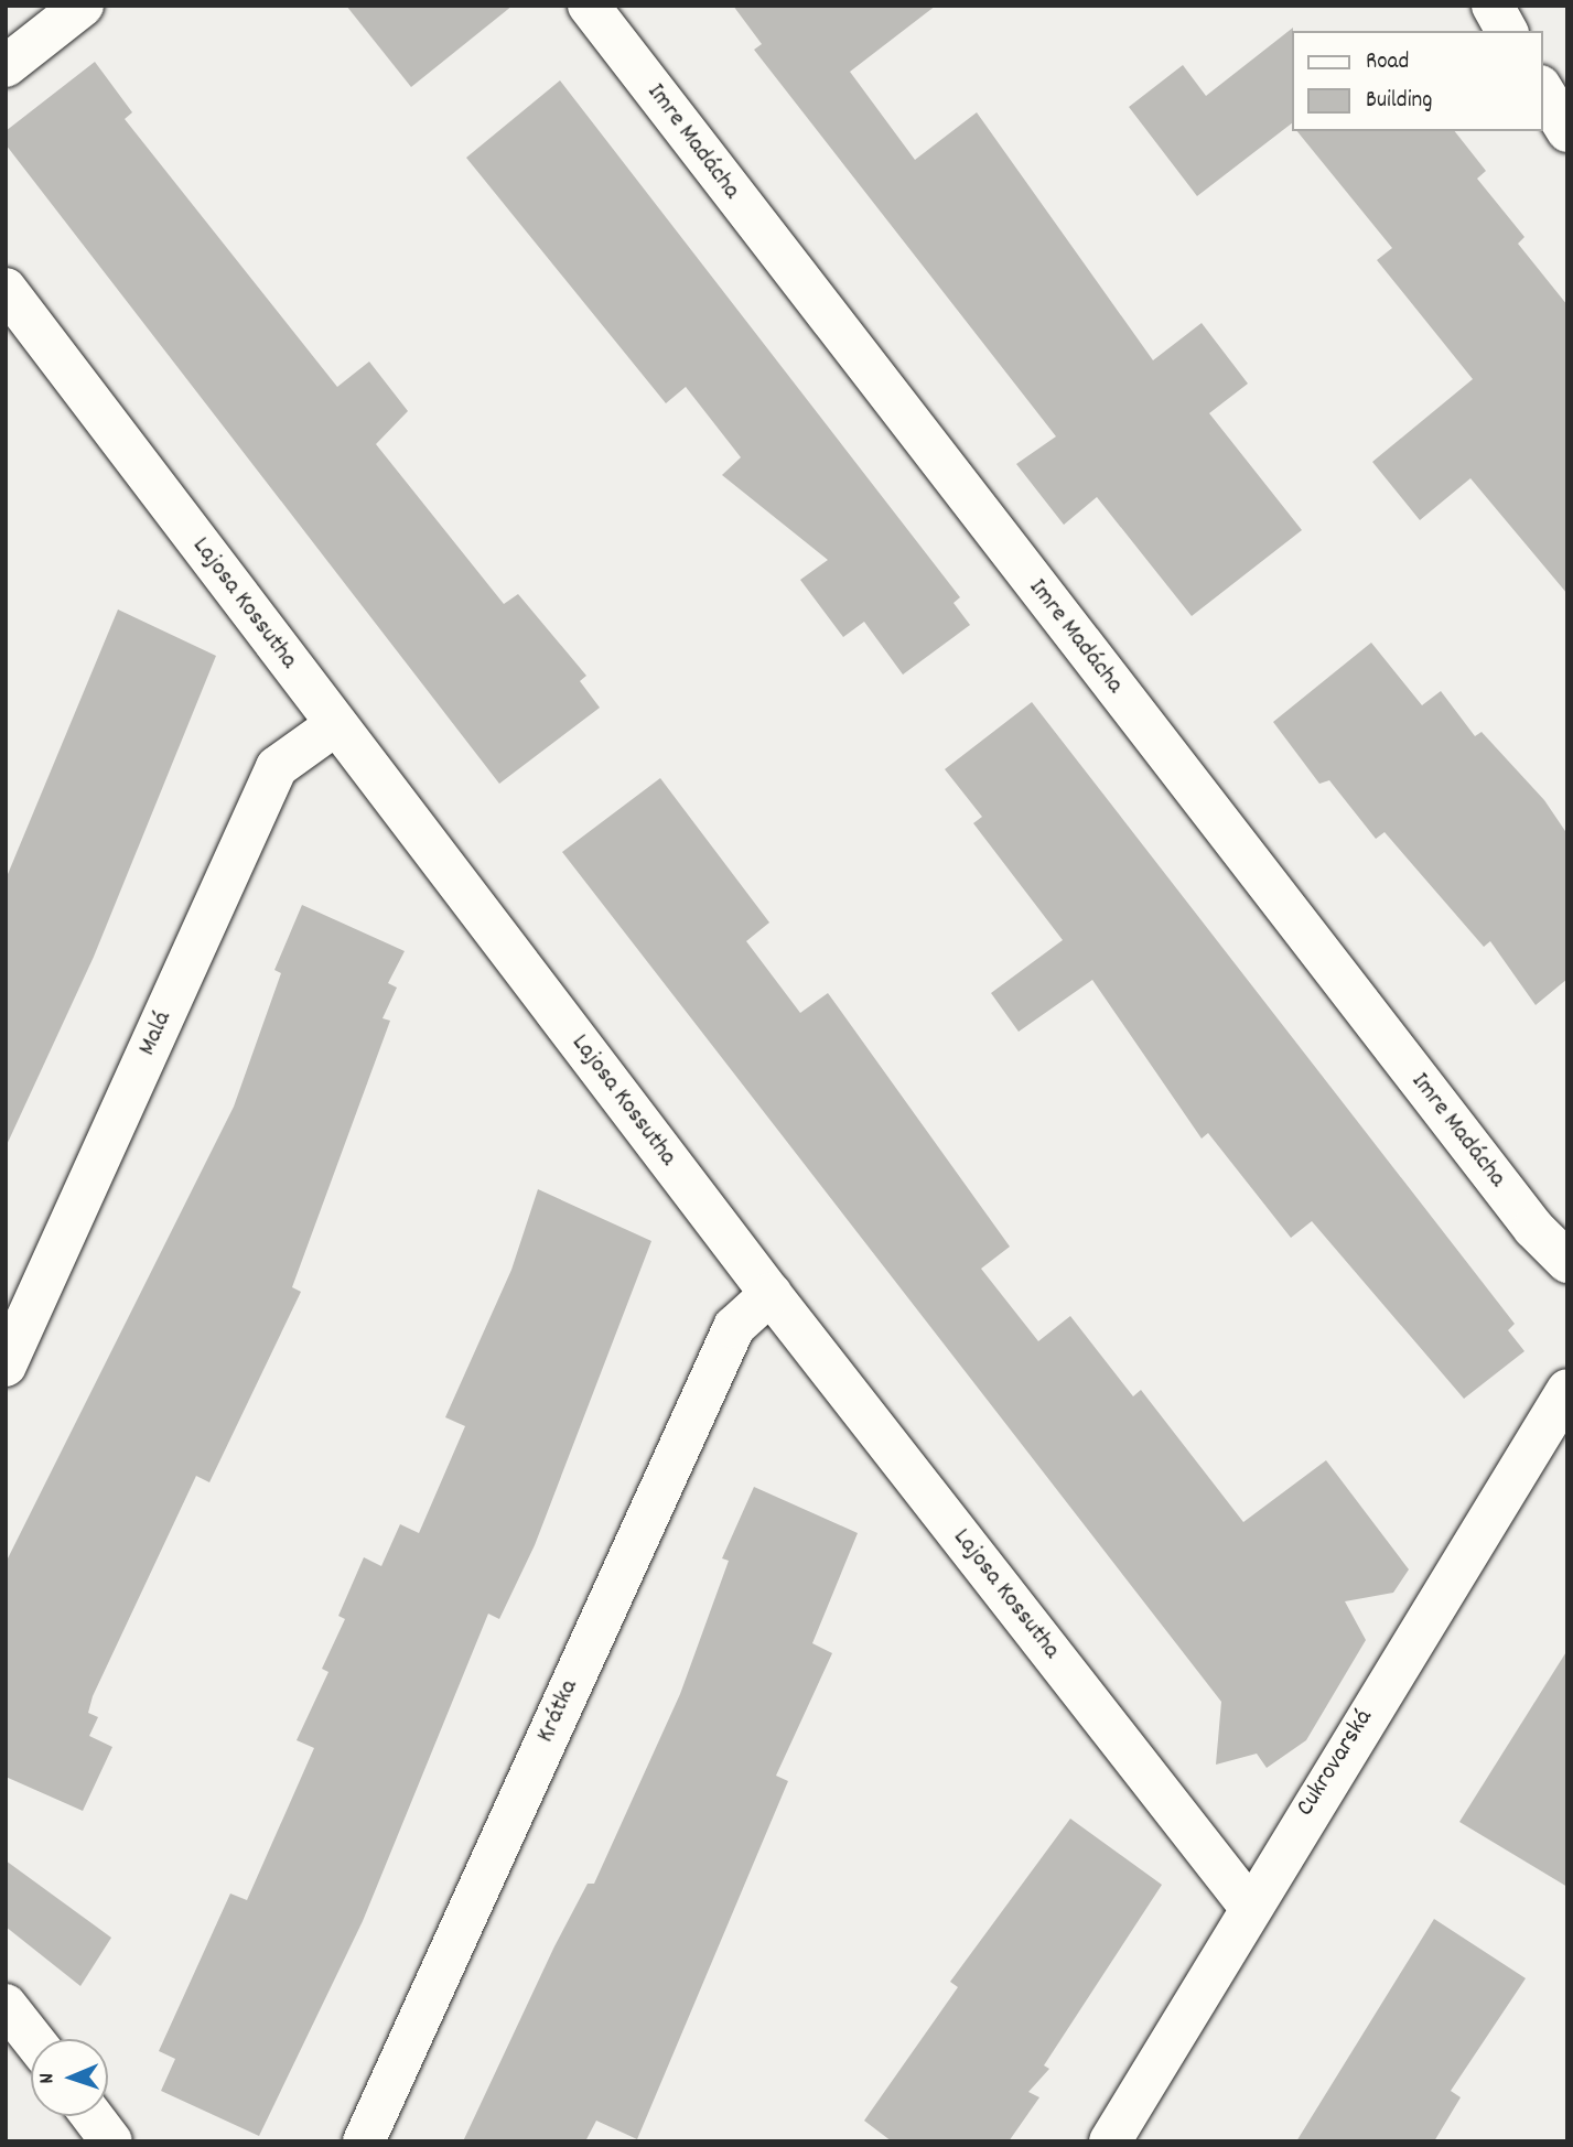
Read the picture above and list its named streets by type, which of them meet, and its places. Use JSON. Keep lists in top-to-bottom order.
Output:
{
  "streets": {
    "street": [
      "Imre Madácha",
      "Lajosa Kossutha",
      "Malá",
      "Krátka",
      "Cukrovarská"
    ]
  },
  "crossings": [
    ["Lajosa Kossutha", "Malá"],
    ["Lajosa Kossutha", "Krátka"],
    ["Lajosa Kossutha", "Cukrovarská"]
  ],
  "legend": ["Road", "Building"],
  "north": "left"
}
